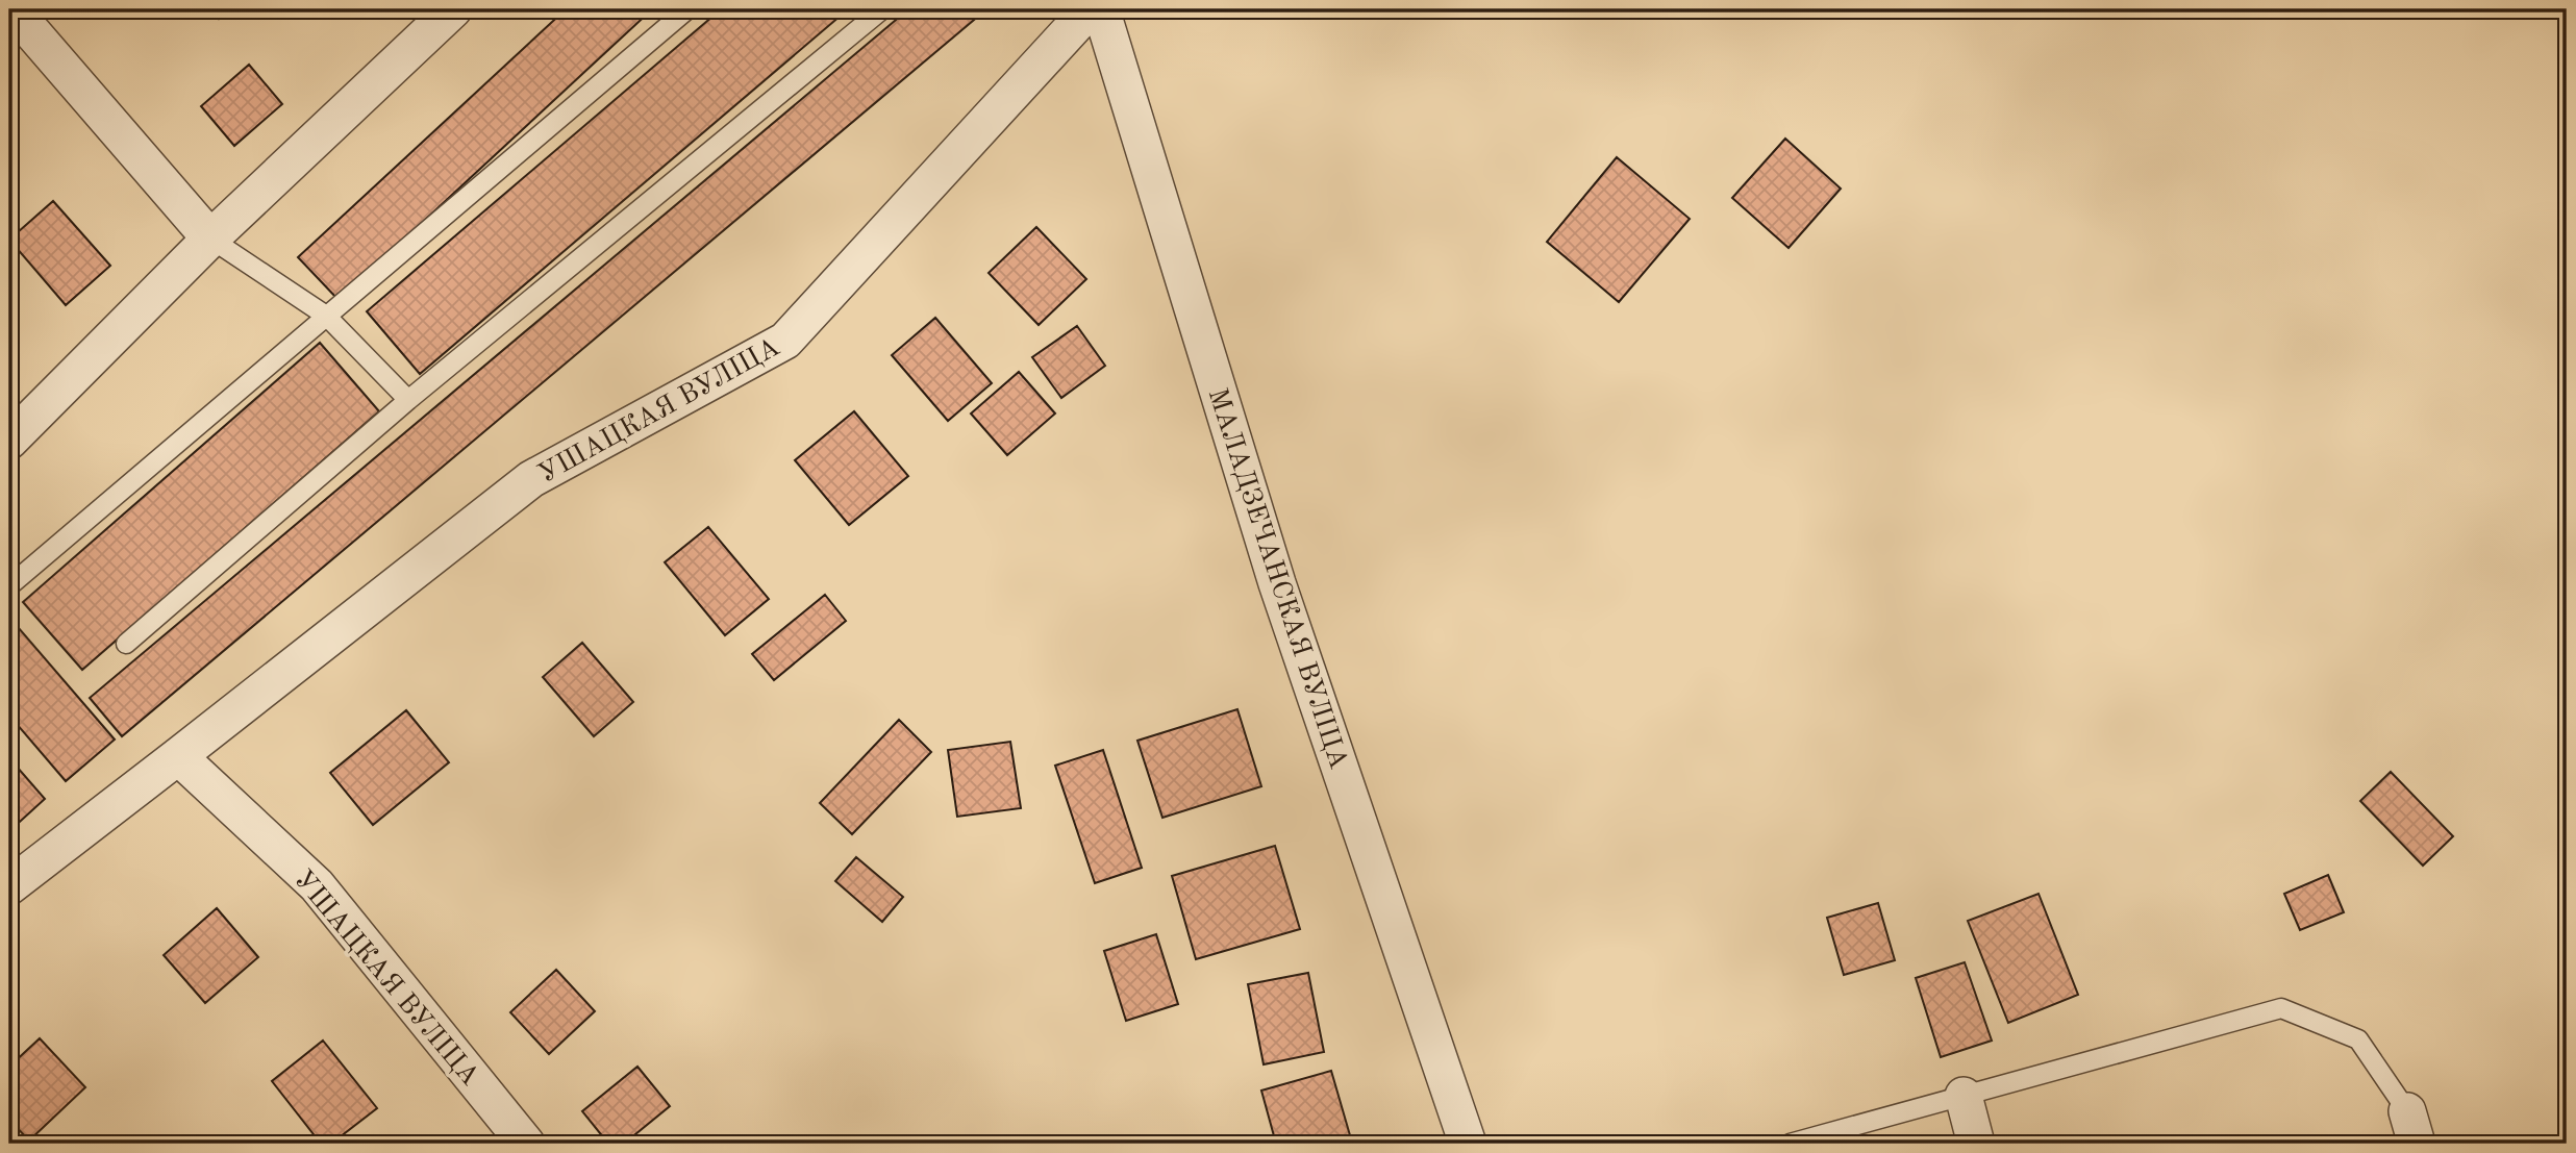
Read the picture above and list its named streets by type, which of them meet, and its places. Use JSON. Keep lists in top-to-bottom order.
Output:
{
  "streets": {
    "street": ["УШАЦКАЯ ВУЛІЦА", "МАЛАДЗЕЧАНСКАЯ ВУЛІЦА"]
  }
}
